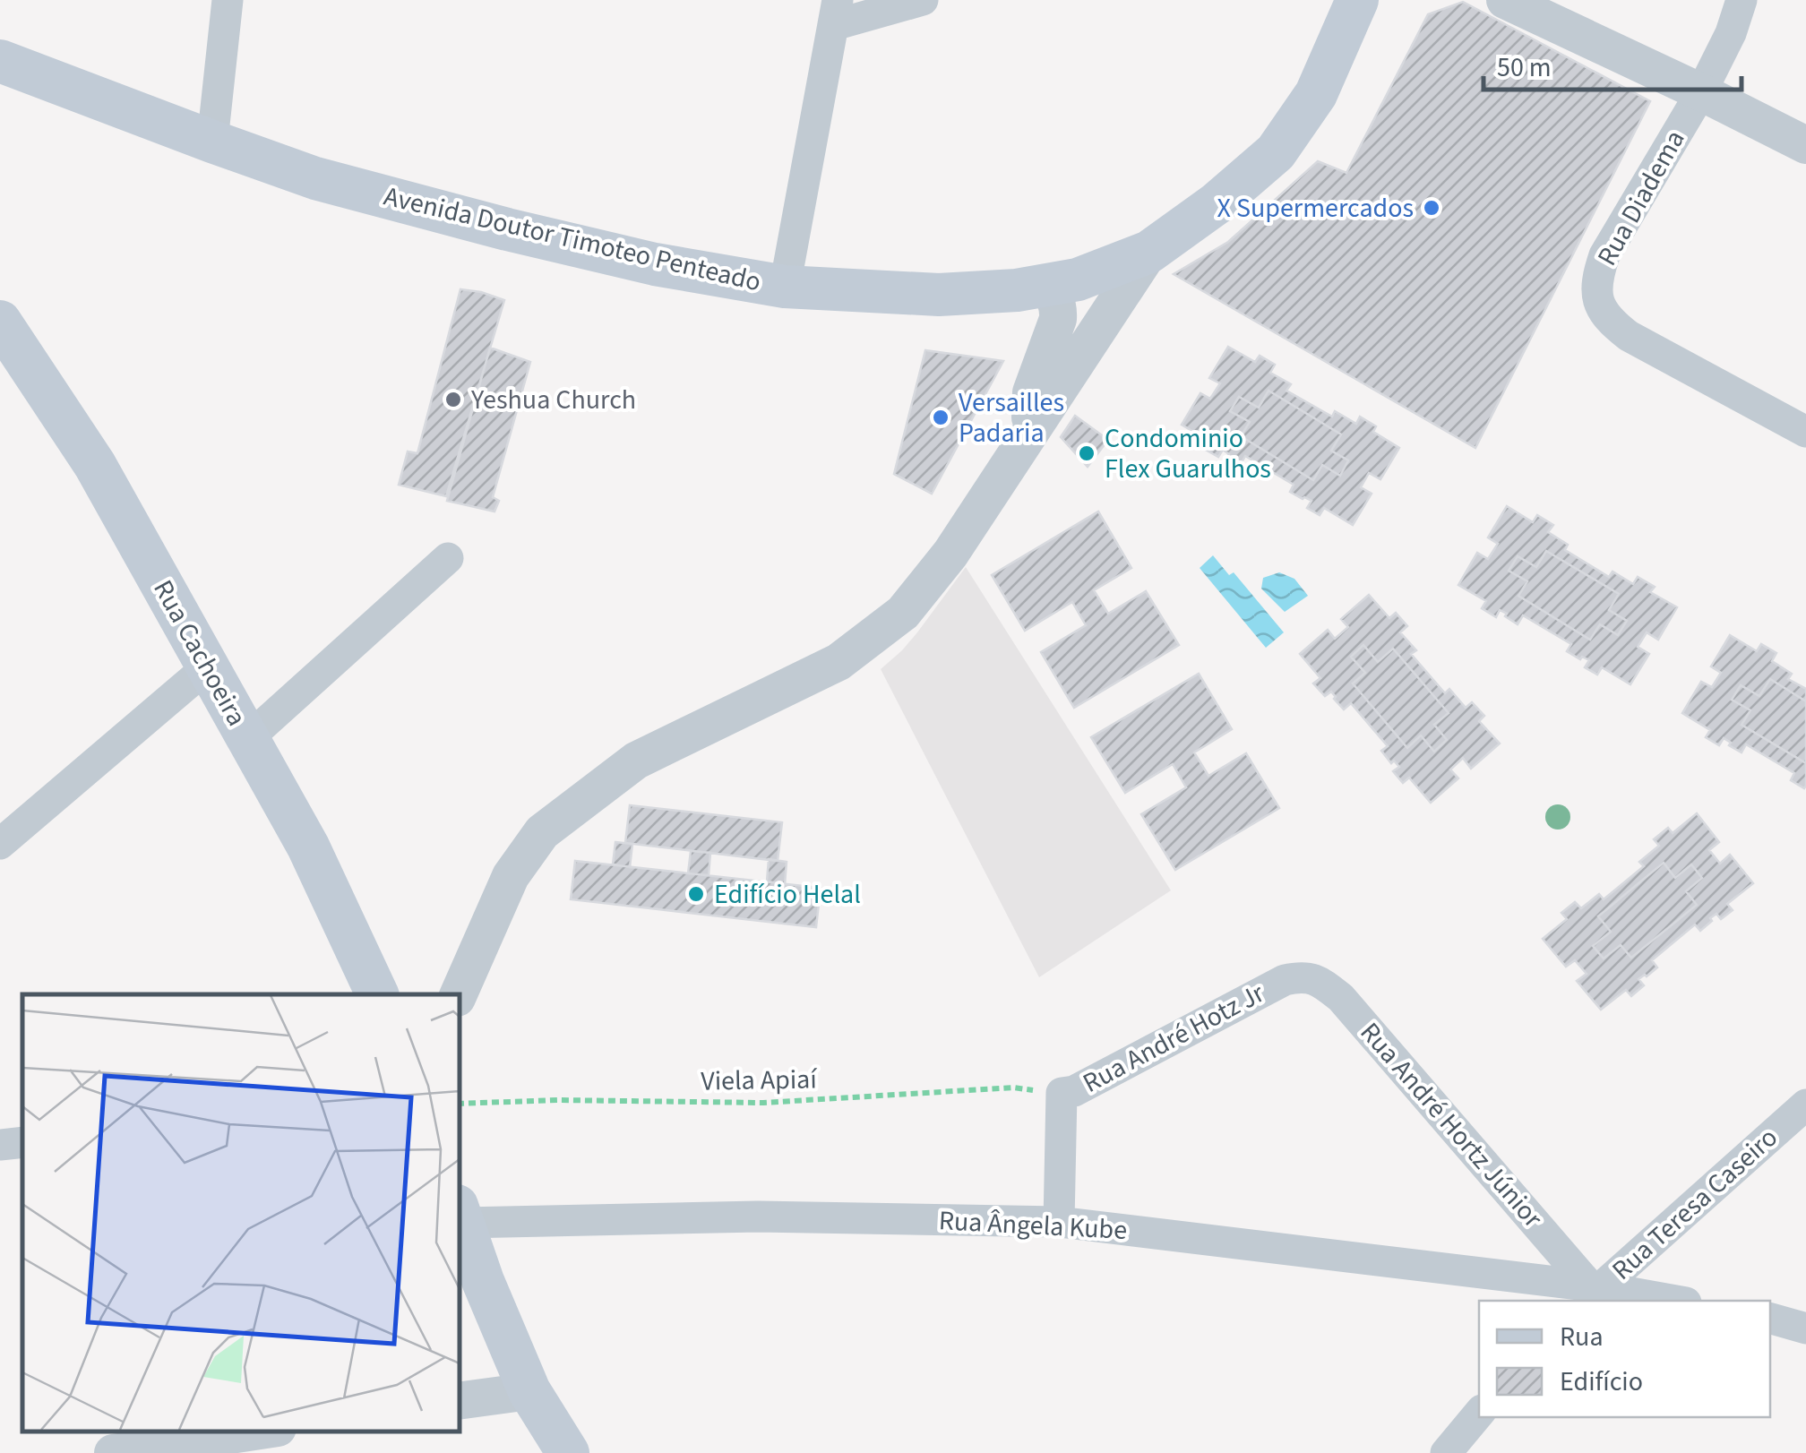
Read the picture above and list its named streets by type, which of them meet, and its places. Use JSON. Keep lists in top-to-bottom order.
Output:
{
  "streets": {
    "main road": ["Avenida Doutor Timoteo Penteado", "Rua Cachoeira"],
    "street": [
      "Rua Diadema",
      "Rua André Hotz Jr",
      "Rua André Hortz Júnior",
      "Rua Teresa Caseiro",
      "Rua Ângela Kube"
    ],
    "path": ["Viela Apiaí"]
  },
  "crossings": [
    ["Rua André Hotz Jr", "Viela Apiaí"],
    ["Rua André Hotz Jr", "Rua André Hortz Júnior"],
    ["Rua André Hotz Jr", "Rua Ângela Kube"],
    ["Rua André Hortz Júnior", "Rua Teresa Caseiro"],
    ["Rua André Hortz Júnior", "Rua Ângela Kube"],
    ["Rua Teresa Caseiro", "Rua Ângela Kube"]
  ],
  "places": [
    "X Supermercados",
    "Yeshua Church",
    "Versailles Padaria",
    "Condominio Flex Guarulhos",
    "Edifício Helal"
  ],
  "legend": ["Rua", "Edifício"],
  "scale_bar": "50 m"
}
